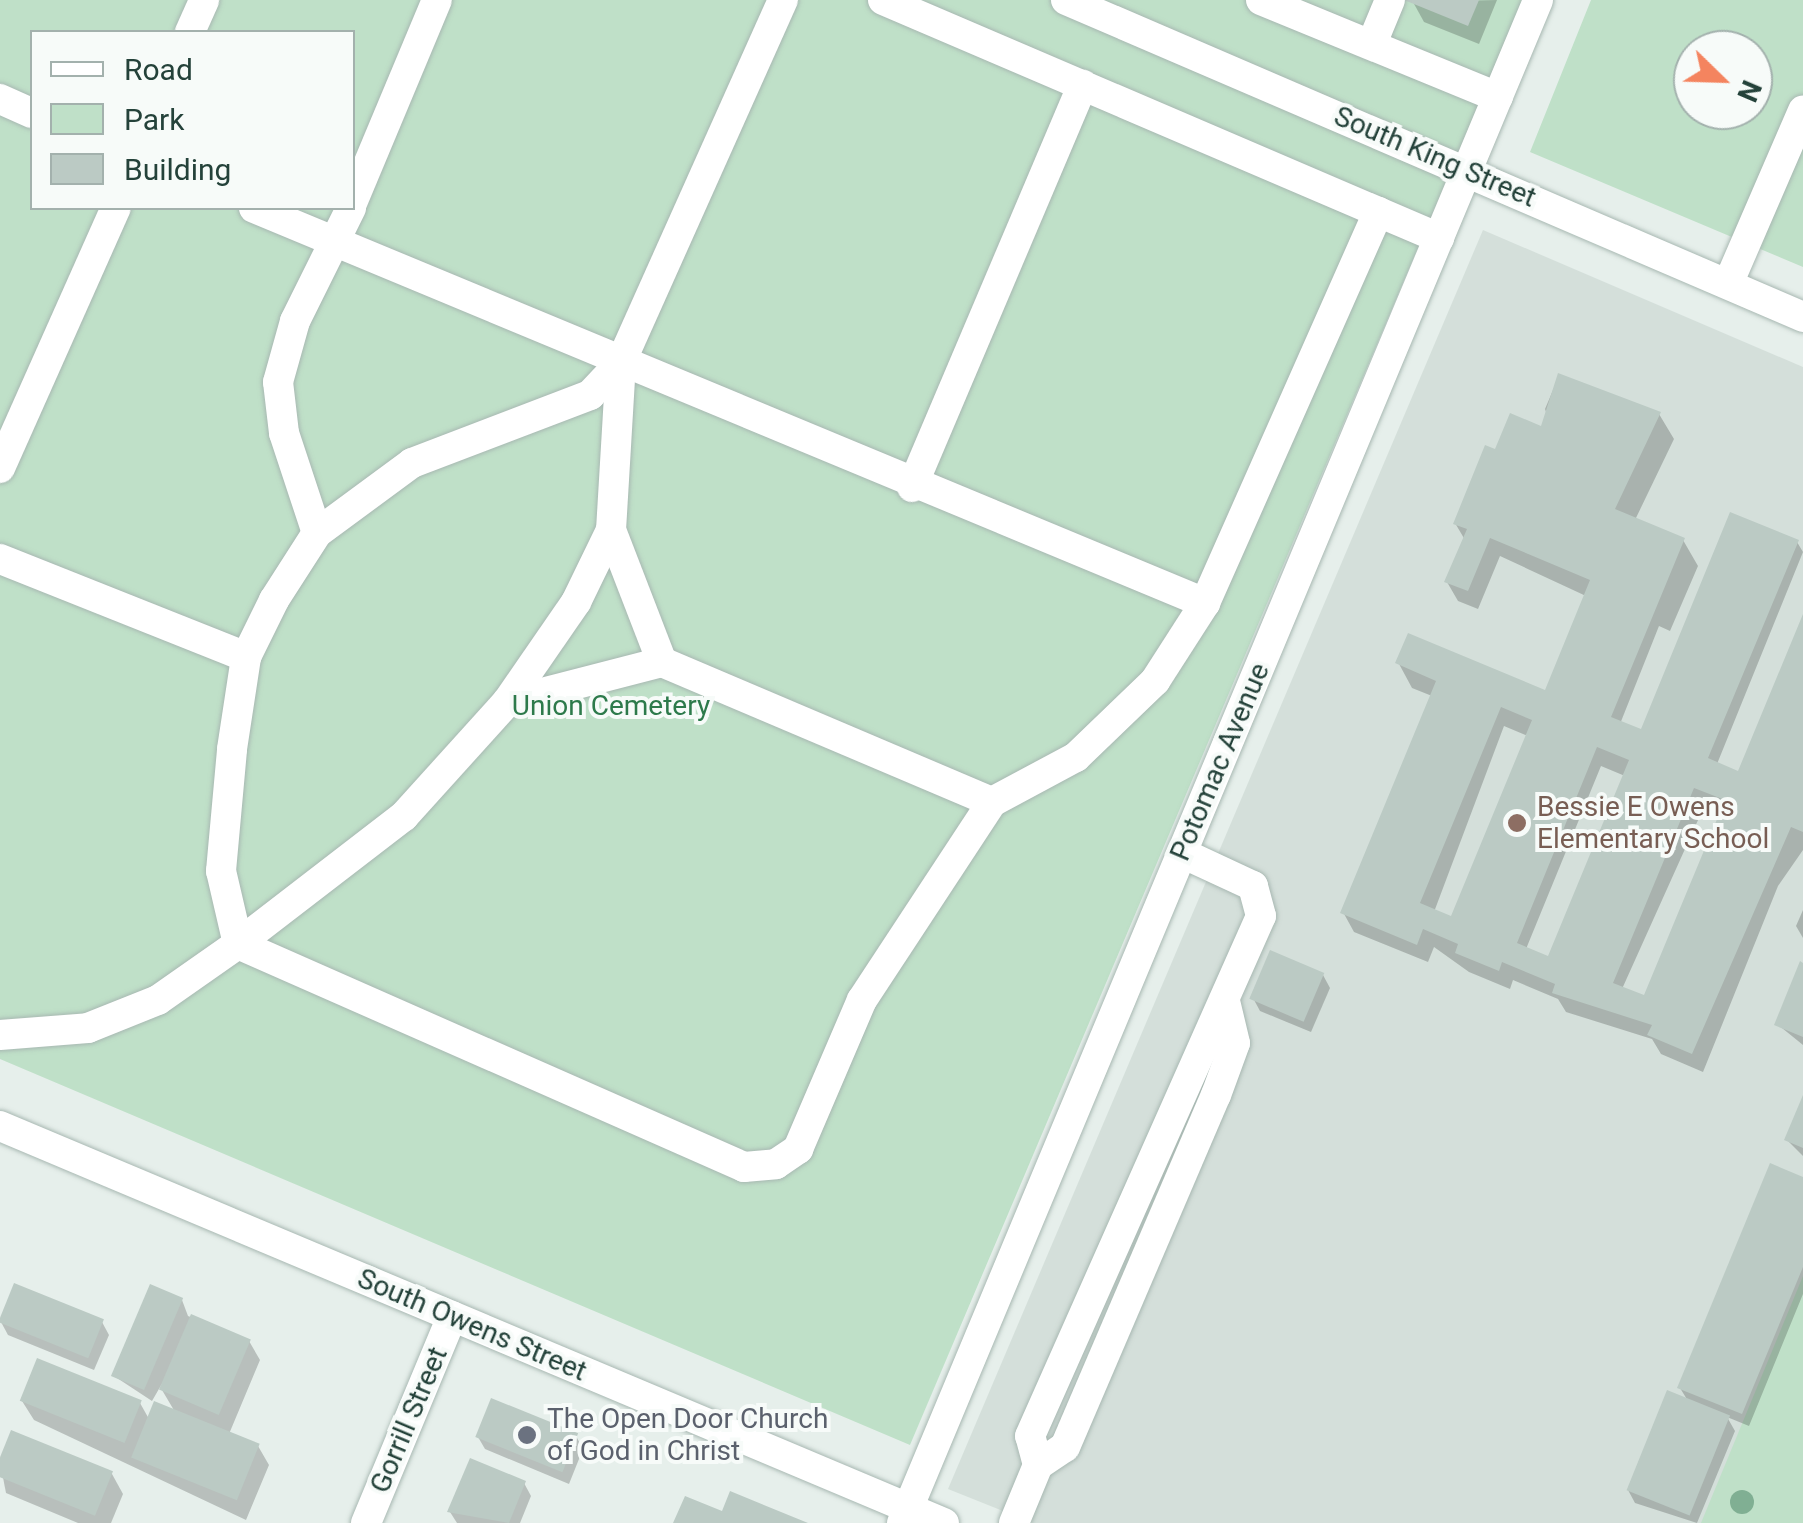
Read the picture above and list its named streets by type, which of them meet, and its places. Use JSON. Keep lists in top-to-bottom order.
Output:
{
  "streets": {
    "street": [
      "South King Street",
      "Potomac Avenue",
      "South Owens Street",
      "Gorrill Street"
    ]
  },
  "crossings": [
    ["South King Street", "Potomac Avenue"],
    ["Potomac Avenue", "South Owens Street"],
    ["South Owens Street", "Gorrill Street"]
  ],
  "parks": ["Union Cemetery"],
  "places": ["Bessie E Owens Elementary School", "The Open Door Church of God in Christ"],
  "legend": ["Road", "Park", "Building"],
  "north": "bottom right"
}
